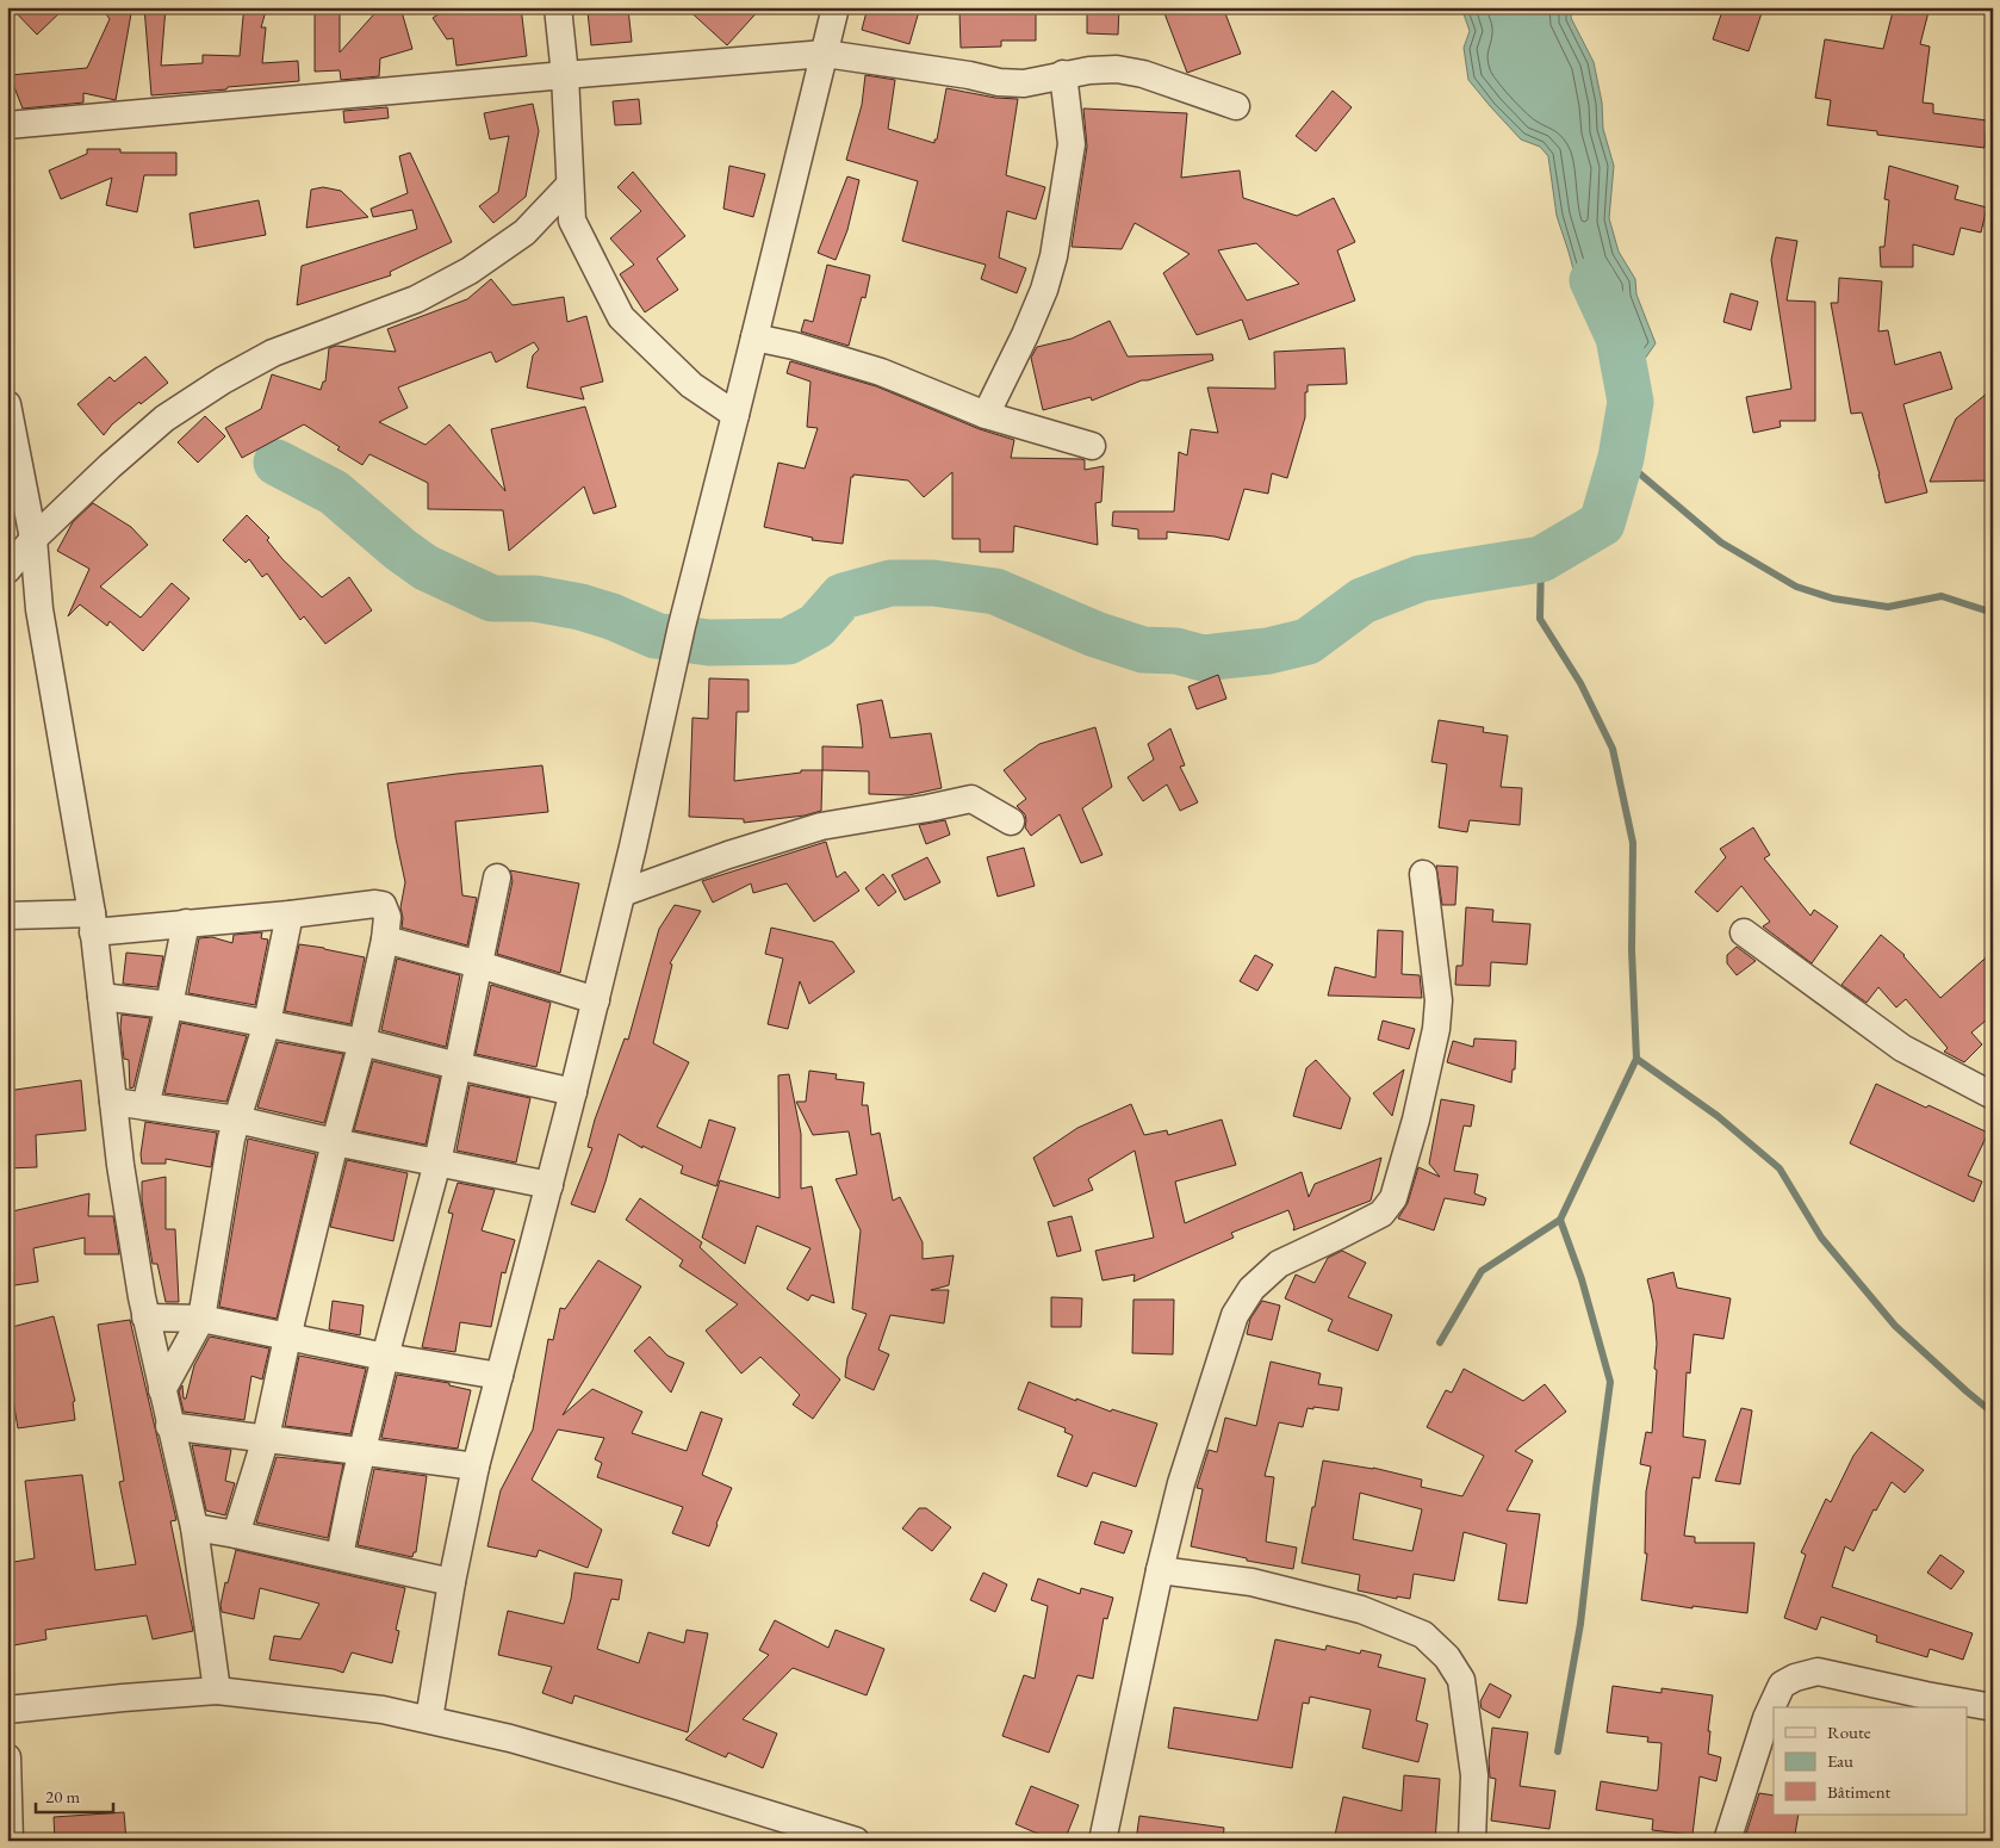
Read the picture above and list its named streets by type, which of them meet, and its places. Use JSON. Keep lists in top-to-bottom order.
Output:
{
  "legend": ["Route", "Eau", "Bâtiment"],
  "scale_bar": "20 m"
}
